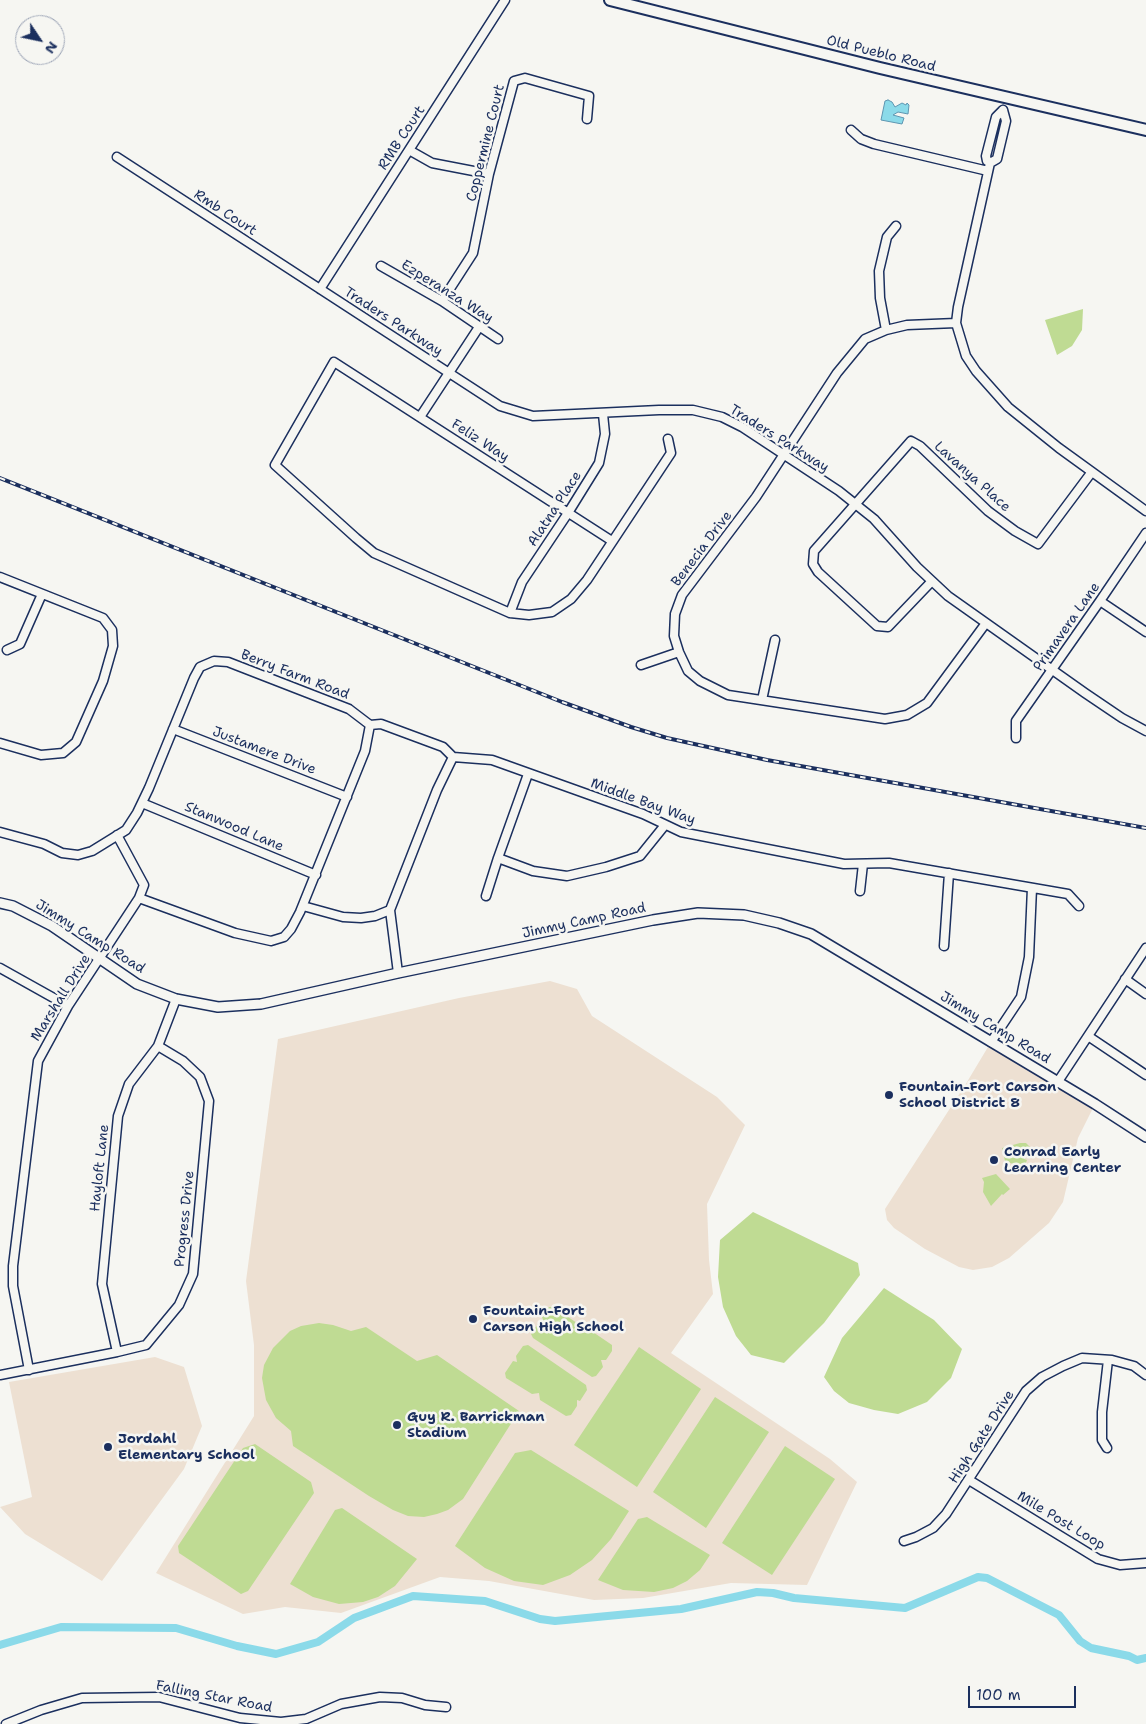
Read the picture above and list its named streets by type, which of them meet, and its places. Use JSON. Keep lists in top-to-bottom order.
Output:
{
  "streets": {
    "main road": ["Old Pueblo Road"],
    "street": [
      "RMB Court",
      "Coppermine Court",
      "Rmb Court",
      "Ezperanza Way",
      "Traders Parkway",
      "Feliz Way",
      "Lavanya Place",
      "Alatna Place",
      "Benecia Drive",
      "Primavera Lane",
      "Berry Farm Road",
      "Justamere Drive",
      "Middle Bay Way",
      "Stanwood Lane",
      "Jimmy Camp Road",
      "Marshall Drive",
      "Hayloft Lane",
      "Progress Drive",
      "High Gate Drive",
      "Mile Post Loop",
      "Falling Star Road"
    ]
  },
  "crossings": [
    ["RMB Court", "Rmb Court"],
    ["RMB Court", "Traders Parkway"],
    ["Coppermine Court", "Ezperanza Way"],
    ["Rmb Court", "Traders Parkway"],
    ["Traders Parkway", "Lavanya Place"],
    ["Traders Parkway", "Alatna Place"],
    ["Traders Parkway", "Benecia Drive"],
    ["Traders Parkway", "Primavera Lane"],
    ["Feliz Way", "Alatna Place"],
    ["Berry Farm Road", "Justamere Drive"],
    ["Berry Farm Road", "Stanwood Lane"],
    ["Jimmy Camp Road", "Marshall Drive"],
    ["Jimmy Camp Road", "Hayloft Lane"],
    ["Marshall Drive", "Progress Drive"],
    ["Hayloft Lane", "Progress Drive"],
    ["High Gate Drive", "Mile Post Loop"]
  ],
  "places": [
    "Fountain-Fort Carson School District 8",
    "Conrad Early Learning Center",
    "Fountain-Fort Carson High School",
    "Guy R. Barrickman Stadium",
    "Jordahl Elementary School"
  ],
  "scale_bar": "100 m",
  "north": "bottom right"
}
